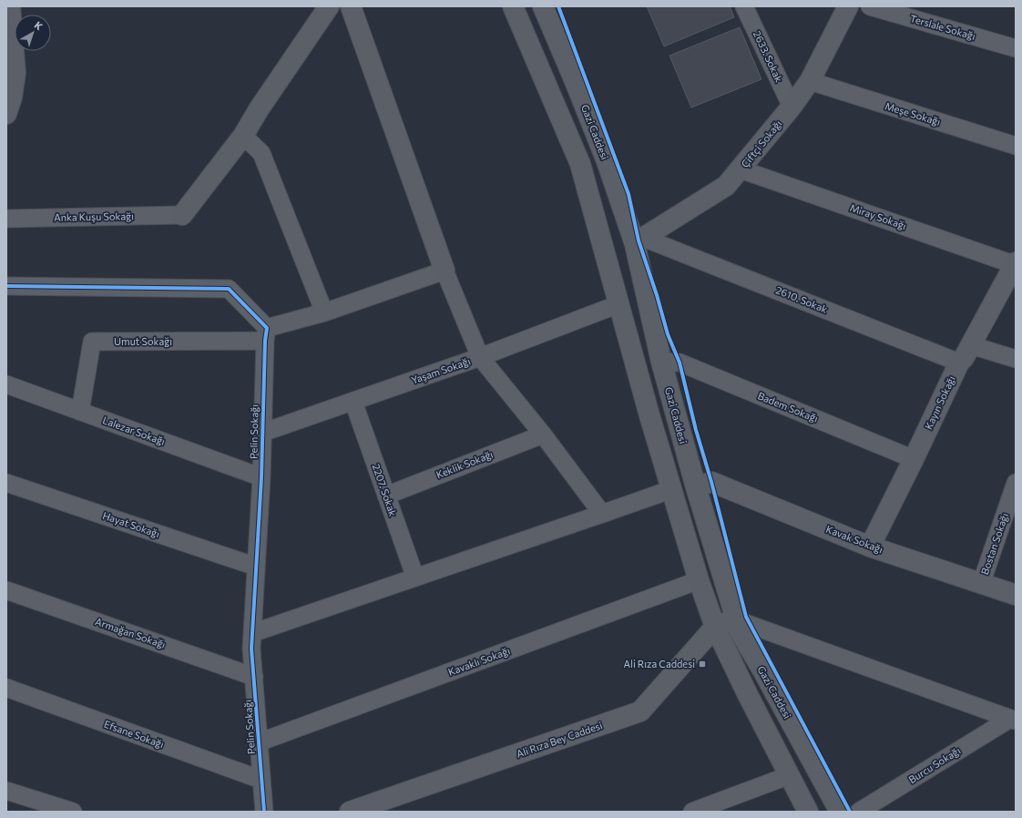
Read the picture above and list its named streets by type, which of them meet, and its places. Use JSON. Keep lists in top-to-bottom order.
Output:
{
  "streets": {
    "street": [
      "Terslale Sokağı",
      "2633. Sokak",
      "Meşe Sokağı",
      "Gazi Caddesi",
      "Çiftçi Sokağı",
      "Anka Kuşu Sokağı",
      "Miray Sokağı",
      "2610. Sokak",
      "Umut Sokağı",
      "Yaşam Sokağı",
      "Kayın Sokağı",
      "Badem Sokağı",
      "Lalezar Sokağı",
      "Pelin Sokağı",
      "Keklik Sokağı",
      "2207. Sokak",
      "Hayat Sokağı",
      "Kavak Sokağı",
      "Bostan Sokağı",
      "Armağan Sokağı",
      "Kavaklı Sokağı",
      "Efsane Sokağı",
      "Ali Rıza Bey Caddesi",
      "Burcu Sokağı"
    ]
  },
  "crossings": [
    ["2633. Sokak", "Çiftçi Sokağı"],
    ["Meşe Sokağı", "Çiftçi Sokağı"],
    ["Gazi Caddesi", "Çiftçi Sokağı"],
    ["Gazi Caddesi", "2610. Sokak"],
    ["Gazi Caddesi", "Badem Sokağı"],
    ["Gazi Caddesi", "Kavak Sokağı"],
    ["Gazi Caddesi", "Ali Rıza Bey Caddesi"],
    ["Çiftçi Sokağı", "Miray Sokağı"],
    ["Çiftçi Sokağı", "2610. Sokak"],
    ["Miray Sokağı", "Kayın Sokağı"],
    ["2610. Sokak", "Kayın Sokağı"],
    ["Umut Sokağı", "Lalezar Sokağı"],
    ["Umut Sokağı", "Pelin Sokağı"],
    ["Yaşam Sokağı", "Pelin Sokağı"],
    ["Yaşam Sokağı", "2207. Sokak"],
    ["Kayın Sokağı", "Badem Sokağı"],
    ["Kayın Sokağı", "Kavak Sokağı"],
    ["Lalezar Sokağı", "Pelin Sokağı"],
    ["Pelin Sokağı", "Hayat Sokağı"],
    ["Pelin Sokağı", "Armağan Sokağı"],
    ["Pelin Sokağı", "Kavaklı Sokağı"],
    ["Pelin Sokağı", "Efsane Sokağı"],
    ["Keklik Sokağı", "2207. Sokak"],
    ["Kavak Sokağı", "Bostan Sokağı"]
  ],
  "places": {
    "transit": ["Ali Rıza Caddesi"]
  },
  "north": "top right"
}
